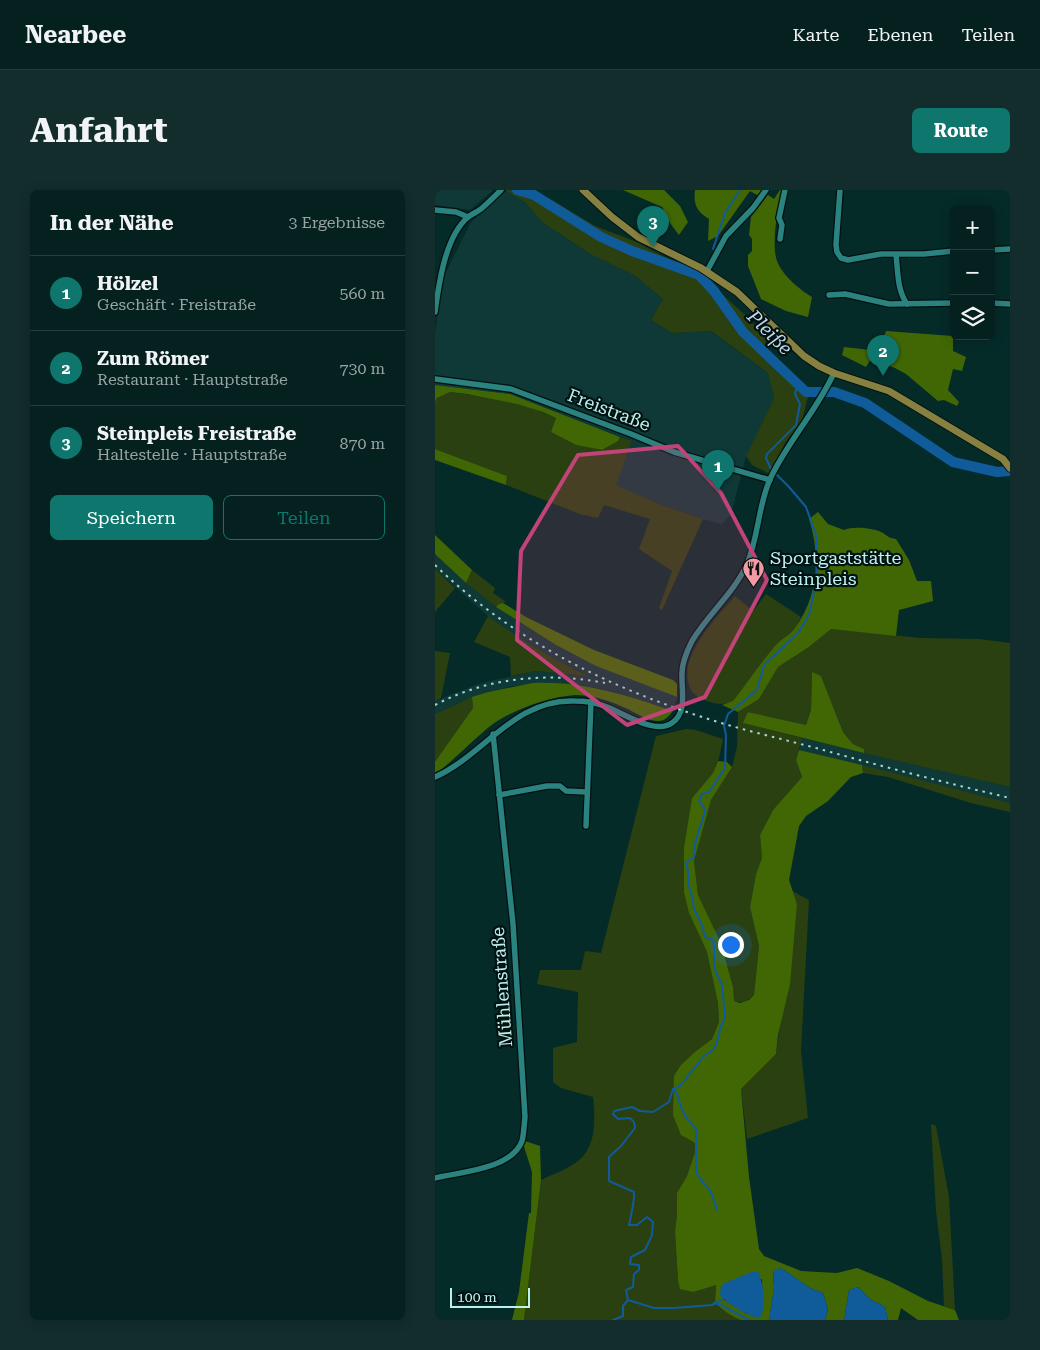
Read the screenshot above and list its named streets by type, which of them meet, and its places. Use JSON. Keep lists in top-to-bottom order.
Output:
{
  "streets": {
    "street": ["Freistraße", "Mühlenstraße"]
  },
  "water": ["Pleiße"],
  "places": {
    "restaurant": ["Sportgaststätte Steinpleis"]
  },
  "scale_bar": "100 m",
  "page": {
    "header": "Nearbee",
    "nav": ["Karte", "Ebenen", "Teilen"],
    "buttons": [
      "Route",
      ["Speichern", "Teilen"]
    ],
    "title": "Anfahrt",
    "heading": ["In der Nähe", "3 Ergebnisse"],
    "map_buttons": ["+", "−"],
    "pins": ["3", "2", "1"],
    "list": [
      {
        "mark": "1",
        "name": "Hölzel",
        "note": "Geschäft · Freistraße",
        "value": "560 m"
      },
      {
        "mark": "2",
        "name": "Zum Römer",
        "note": "Restaurant · Hauptstraße",
        "value": "730 m"
      },
      {
        "mark": "3",
        "name": "Steinpleis Freistraße",
        "note": "Haltestelle · Hauptstraße",
        "value": "870 m"
      }
    ],
    "scale": "100 m"
  }
}
